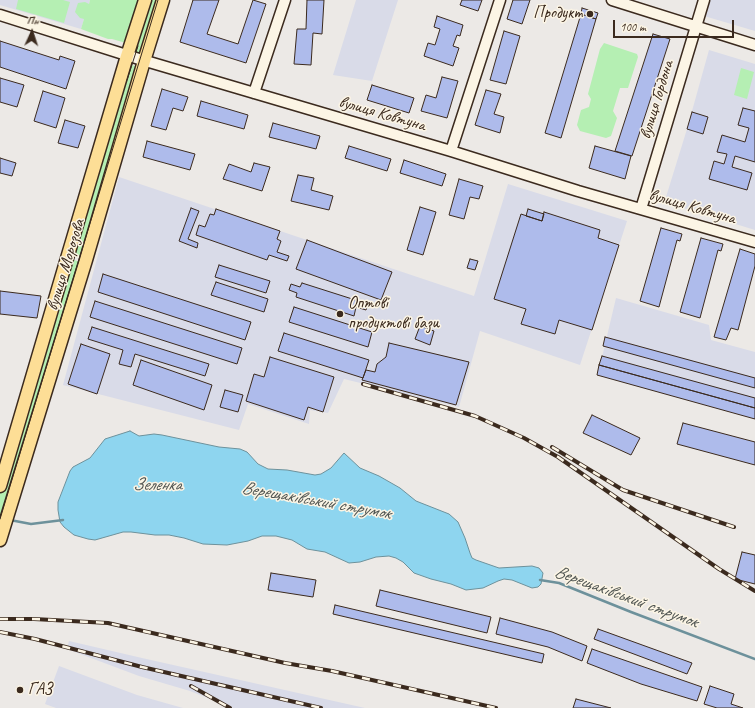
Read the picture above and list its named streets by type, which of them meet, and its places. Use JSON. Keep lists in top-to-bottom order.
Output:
{
  "streets": {
    "main road": ["вулиця Морозова"],
    "street": ["вулиця Гордона", "вулиця Ковтуна"]
  },
  "crossings": [
    ["вулиця Гордона", "вулиця Ковтуна"],
    ["вулиця Ковтуна", "вулиця Морозова"]
  ],
  "water": ["Зеленка", "Верещаківський струмок"],
  "places": ["Продукт", "Оптові продуктові бази", "ГАЗ"],
  "scale_bar": "100 m",
  "north": "top"
}
